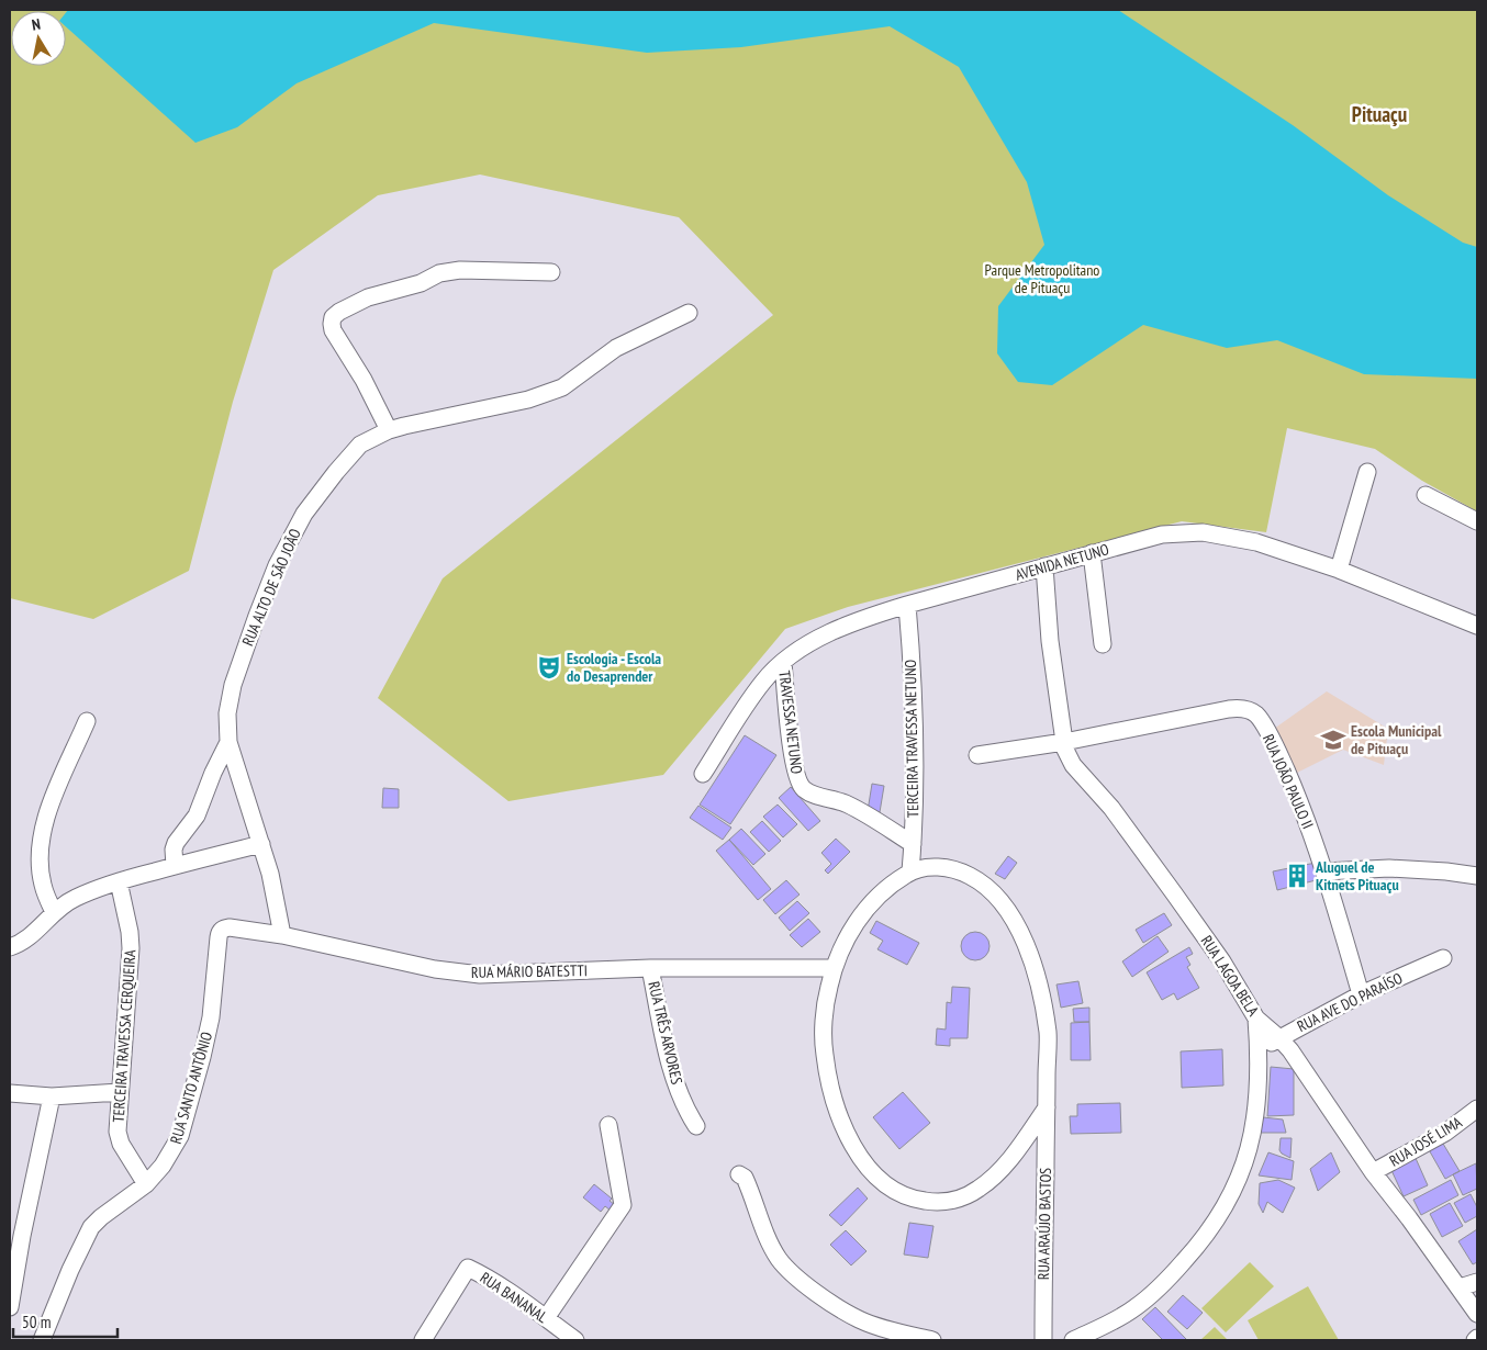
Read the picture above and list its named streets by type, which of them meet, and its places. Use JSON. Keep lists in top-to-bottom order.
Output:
{
  "streets": {
    "street": [
      "AVENIDA NETUNO",
      "RUA ALTO DE SÃO JOÃO",
      "TRAVESSA NETUNO",
      "TERCEIRA TRAVESSA NETUNO",
      "RUA JOÃO PAULO II",
      "RUA MÁRIO BATESTTI",
      "RUA LAGOA BELA",
      "RUA AVE DO PARAÍSO",
      "RUA TRÊS ARVORES",
      "TERCEIRA TRAVESSA CERQUEIRA",
      "RUA SANTO ANTÔNIO",
      "RUA JOSÉ LIMA",
      "RUA ARAÚJO BASTOS",
      "RUA BANANAL"
    ]
  },
  "crossings": [
    ["AVENIDA NETUNO", "TRAVESSA NETUNO"],
    ["AVENIDA NETUNO", "TERCEIRA TRAVESSA NETUNO"],
    ["AVENIDA NETUNO", "RUA LAGOA BELA"],
    ["RUA ALTO DE SÃO JOÃO", "RUA MÁRIO BATESTTI"],
    ["TRAVESSA NETUNO", "TERCEIRA TRAVESSA NETUNO"],
    ["TERCEIRA TRAVESSA NETUNO", "RUA ARAÚJO BASTOS"],
    ["RUA JOÃO PAULO II", "RUA LAGOA BELA"],
    ["RUA JOÃO PAULO II", "RUA AVE DO PARAÍSO"],
    ["RUA MÁRIO BATESTTI", "RUA TRÊS ARVORES"],
    ["RUA MÁRIO BATESTTI", "RUA SANTO ANTÔNIO"],
    ["RUA MÁRIO BATESTTI", "RUA ARAÚJO BASTOS"],
    ["RUA LAGOA BELA", "RUA AVE DO PARAÍSO"],
    ["RUA LAGOA BELA", "RUA JOSÉ LIMA"],
    ["TERCEIRA TRAVESSA CERQUEIRA", "RUA SANTO ANTÔNIO"]
  ],
  "districts": ["Pituaçu"],
  "parks": ["Parque Metropolitano de Pituaçu"],
  "places": {
    "theatre": ["Escologia - Escola do Desaprender"],
    "school or university": ["Escola Municipal de Pituaçu"],
    "building": ["Aluguel de Kitnets Pituaçu"]
  },
  "scale_bar": "50 m",
  "north": "top"
}
